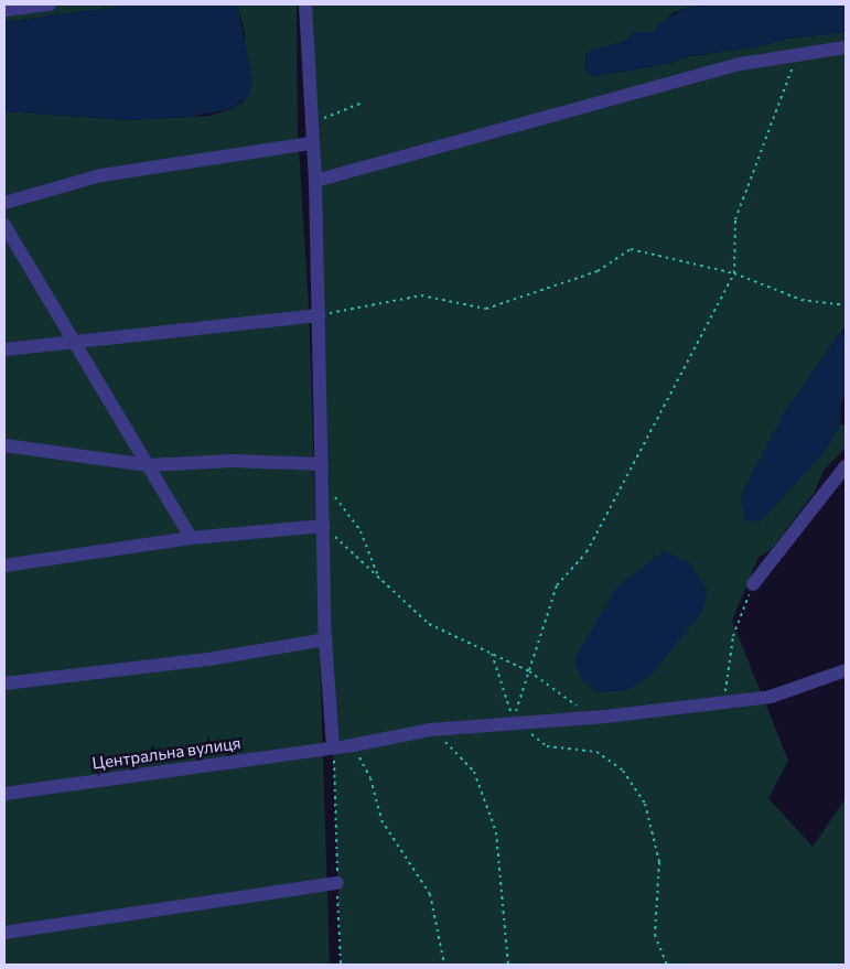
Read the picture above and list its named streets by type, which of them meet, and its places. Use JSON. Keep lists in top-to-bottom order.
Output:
{
  "streets": {
    "street": ["Центральна вулиця"]
  }
}
